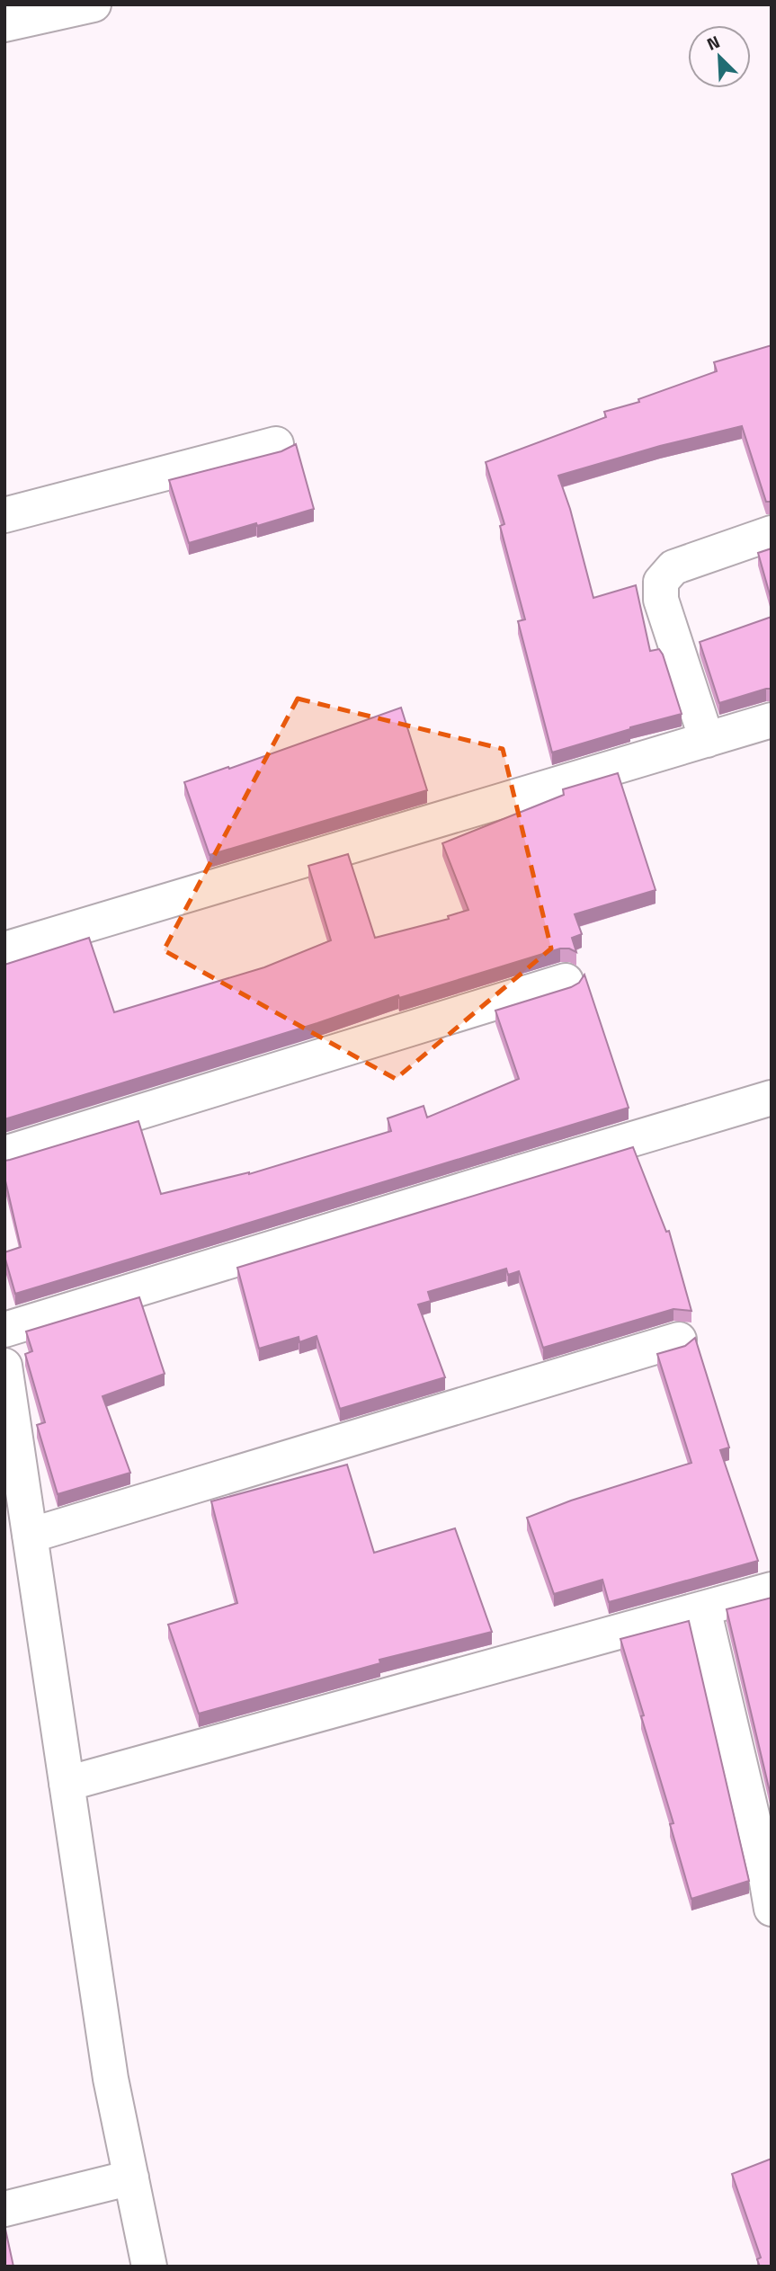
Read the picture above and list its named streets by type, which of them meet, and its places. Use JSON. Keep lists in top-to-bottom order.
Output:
{
  "north": "top left"
}
